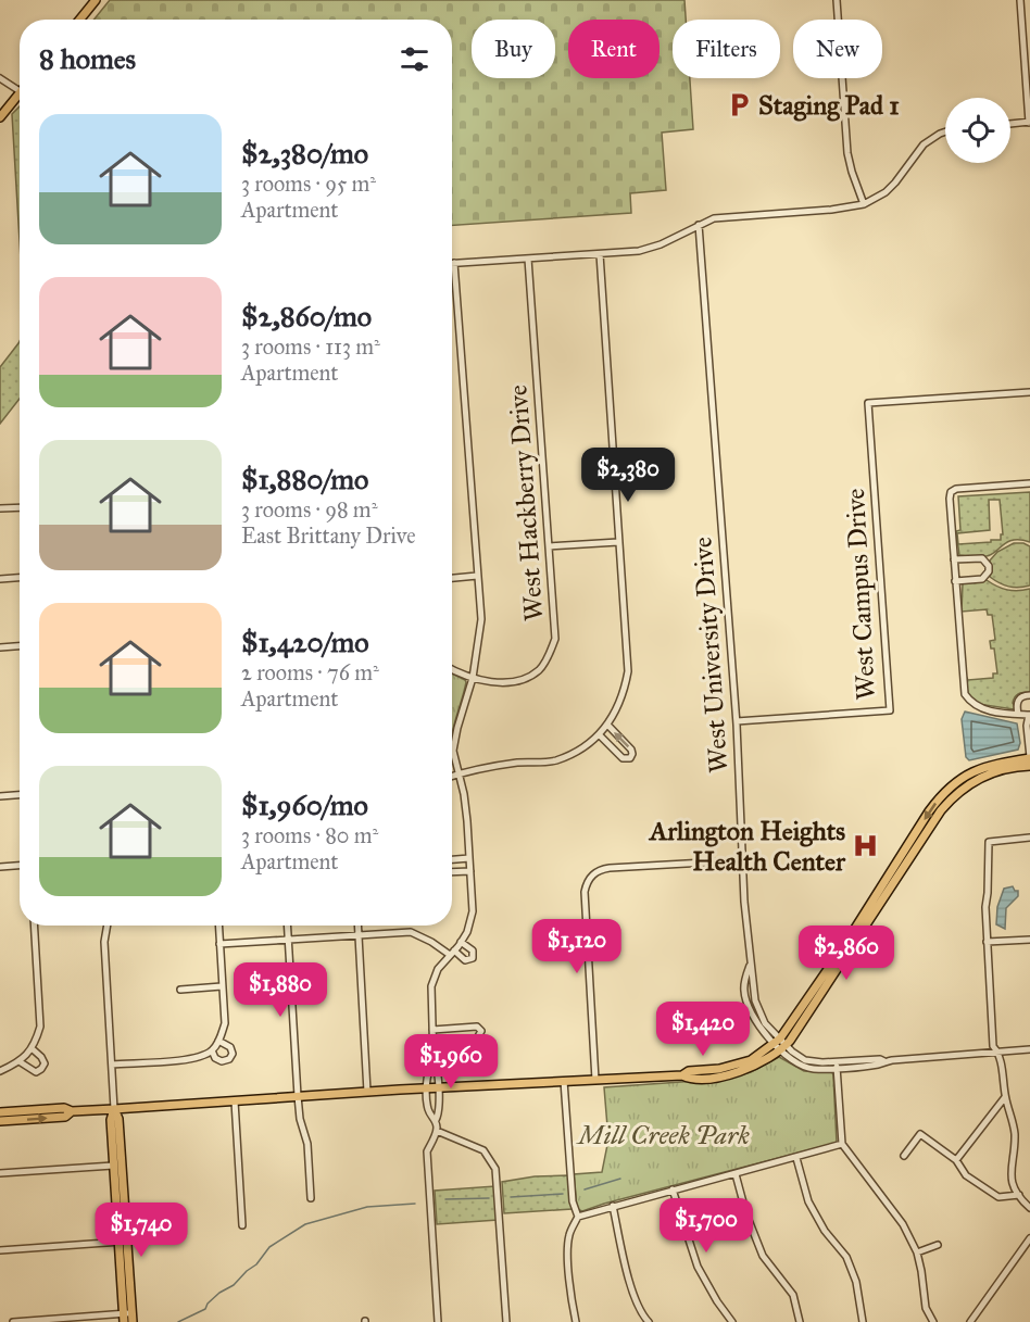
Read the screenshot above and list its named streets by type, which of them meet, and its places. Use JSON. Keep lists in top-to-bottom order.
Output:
{
  "streets": {
    "street": ["West Hackberry Drive", "West Campus Drive", "West University Drive"]
  },
  "crossings": [
    ["West Campus Drive", "West University Drive"]
  ],
  "parks": ["Mill Creek Park"],
  "places": {
    "parking": ["Staging Pad 1"],
    "hospital": ["Arlington Heights Health Center"]
  },
  "page": {
    "chip": [
      "Buy",
      "Rent",
      "Filters",
      "New"
    ],
    "heading": "8 homes",
    "list": [
      {
        "name": "$2,380/mo",
        "note": "3 rooms · 95 m² · Apartment"
      },
      {
        "name": "$2,860/mo",
        "note": "3 rooms · 113 m² · Apartment"
      },
      {
        "name": "$1,880/mo",
        "note": "3 rooms · 98 m² · East Brittany Drive"
      },
      {
        "name": "$1,420/mo",
        "note": "2 rooms · 76 m² · Apartment"
      },
      {
        "name": "$1,960/mo",
        "note": "3 rooms · 80 m² · Apartment"
      }
    ],
    "price": [
      "$2,380",
      "$1,120",
      "$2,860",
      "$1,880",
      "$1,420",
      "$1,960",
      "$1,700",
      "$1,740"
    ]
  }
}
